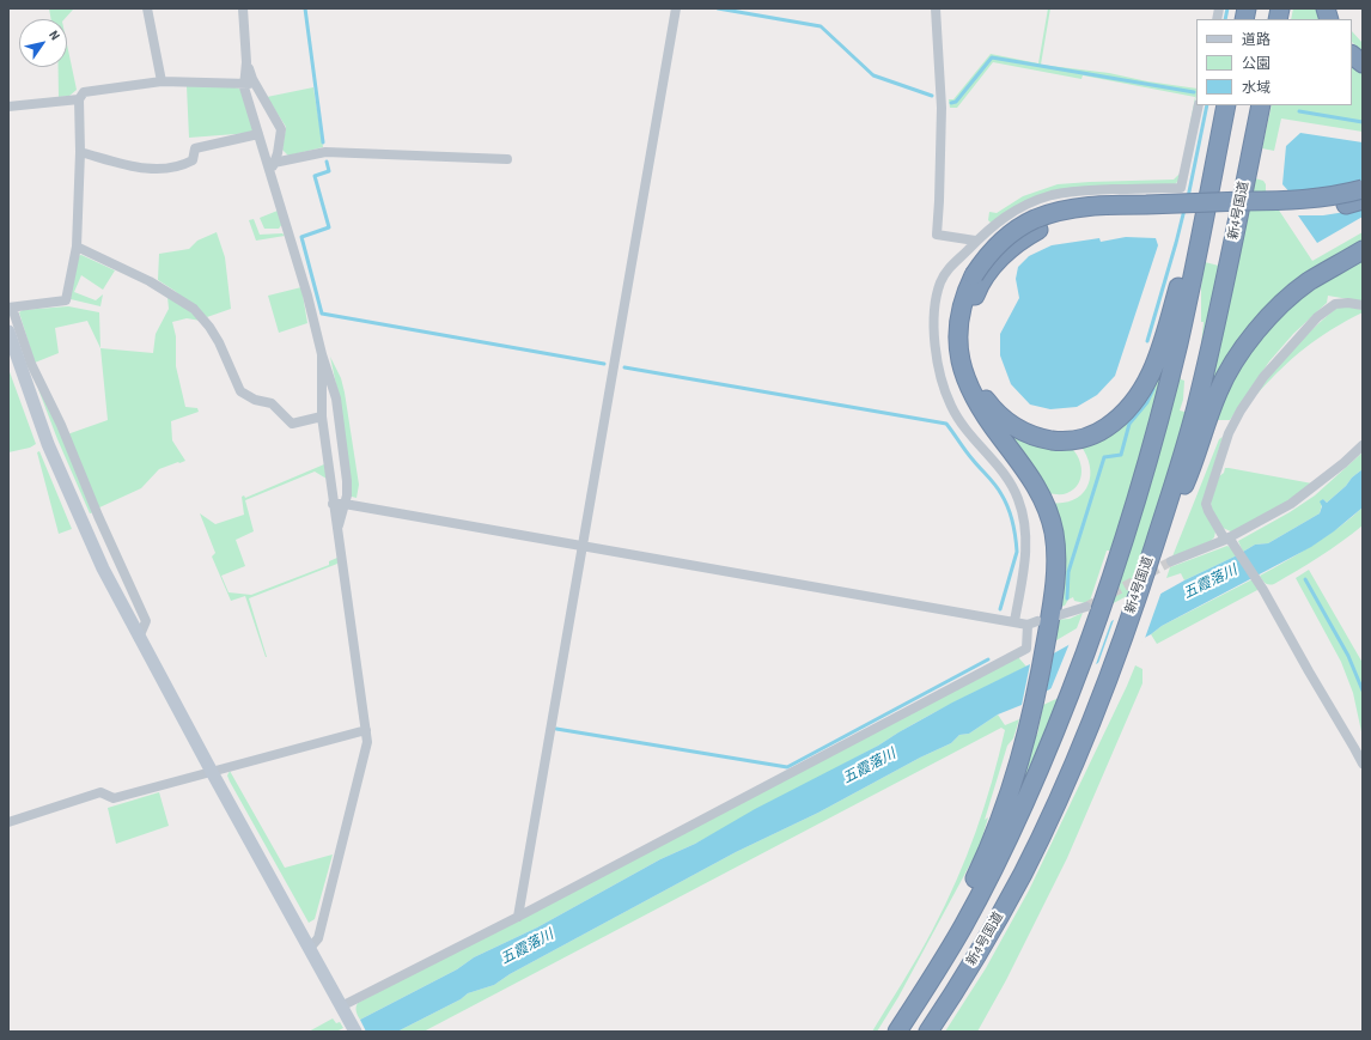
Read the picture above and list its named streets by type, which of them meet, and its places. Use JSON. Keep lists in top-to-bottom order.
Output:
{
  "streets": {
    "highway": ["新4号国道"]
  },
  "water": ["五霞落川"],
  "legend": ["道路", "公園", "水域"],
  "north": "top right"
}
